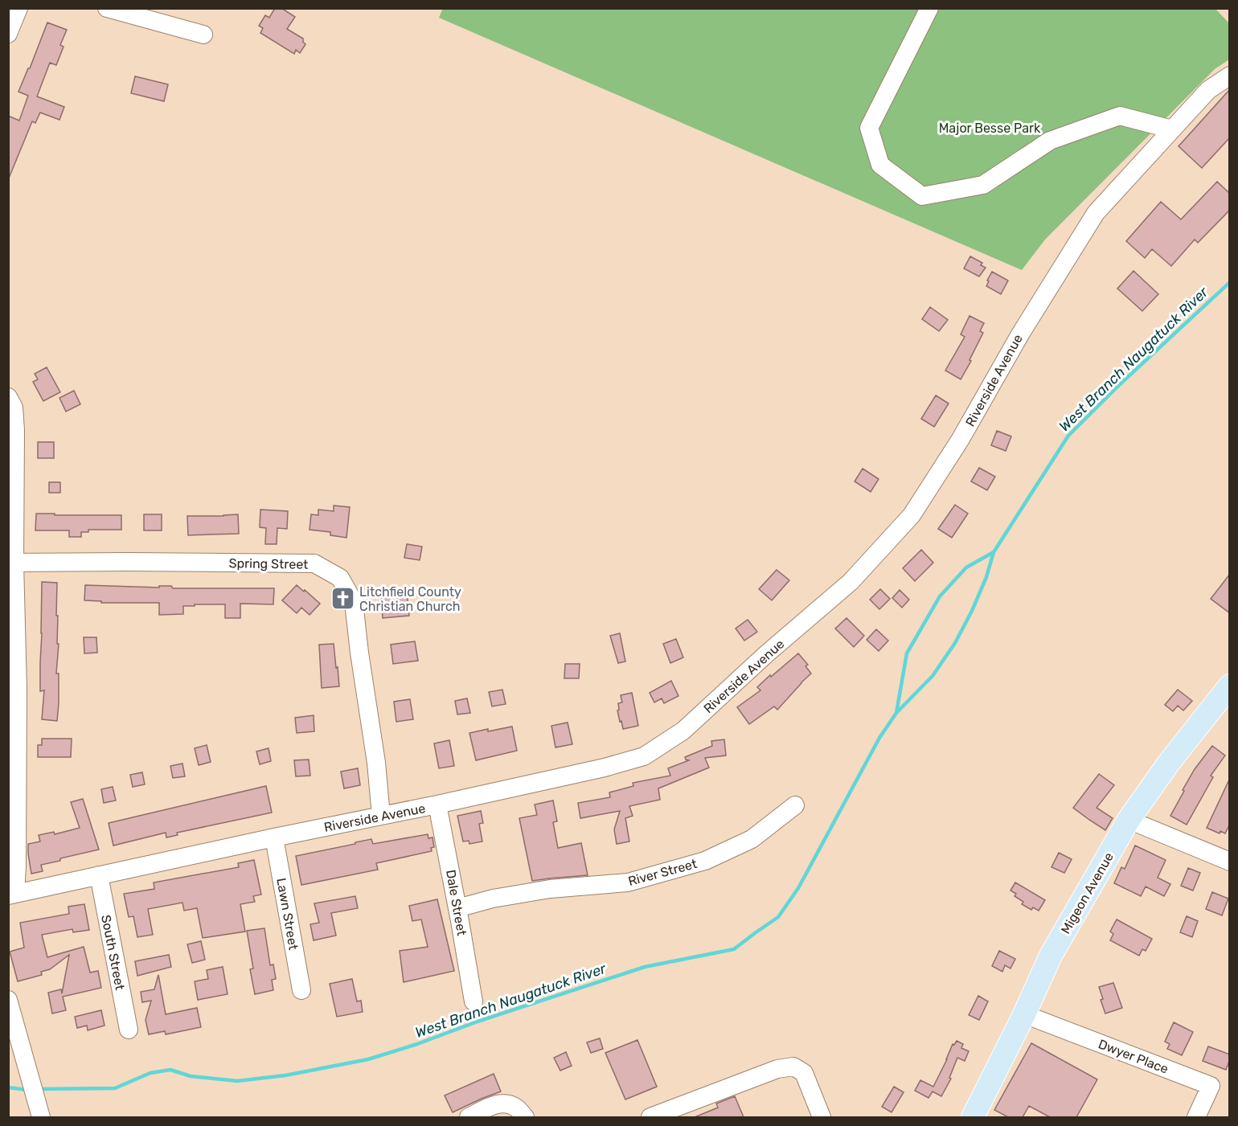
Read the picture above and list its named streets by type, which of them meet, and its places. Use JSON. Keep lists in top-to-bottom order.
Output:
{
  "streets": {
    "main road": ["Migeon Avenue"],
    "street": [
      "Riverside Avenue",
      "Spring Street",
      "River Street",
      "Dale Street",
      "Lawn Street",
      "South Street",
      "Dwyer Place"
    ]
  },
  "crossings": [
    ["Riverside Avenue", "Spring Street"],
    ["Riverside Avenue", "Dale Street"],
    ["Riverside Avenue", "Lawn Street"],
    ["Riverside Avenue", "South Street"],
    ["River Street", "Dale Street"],
    ["Migeon Avenue", "Dwyer Place"]
  ],
  "water": ["West Branch Naugatuck River"],
  "parks": ["Major Besse Park"],
  "places": {
    "church": ["Litchfield County Christian Church"]
  }
}
